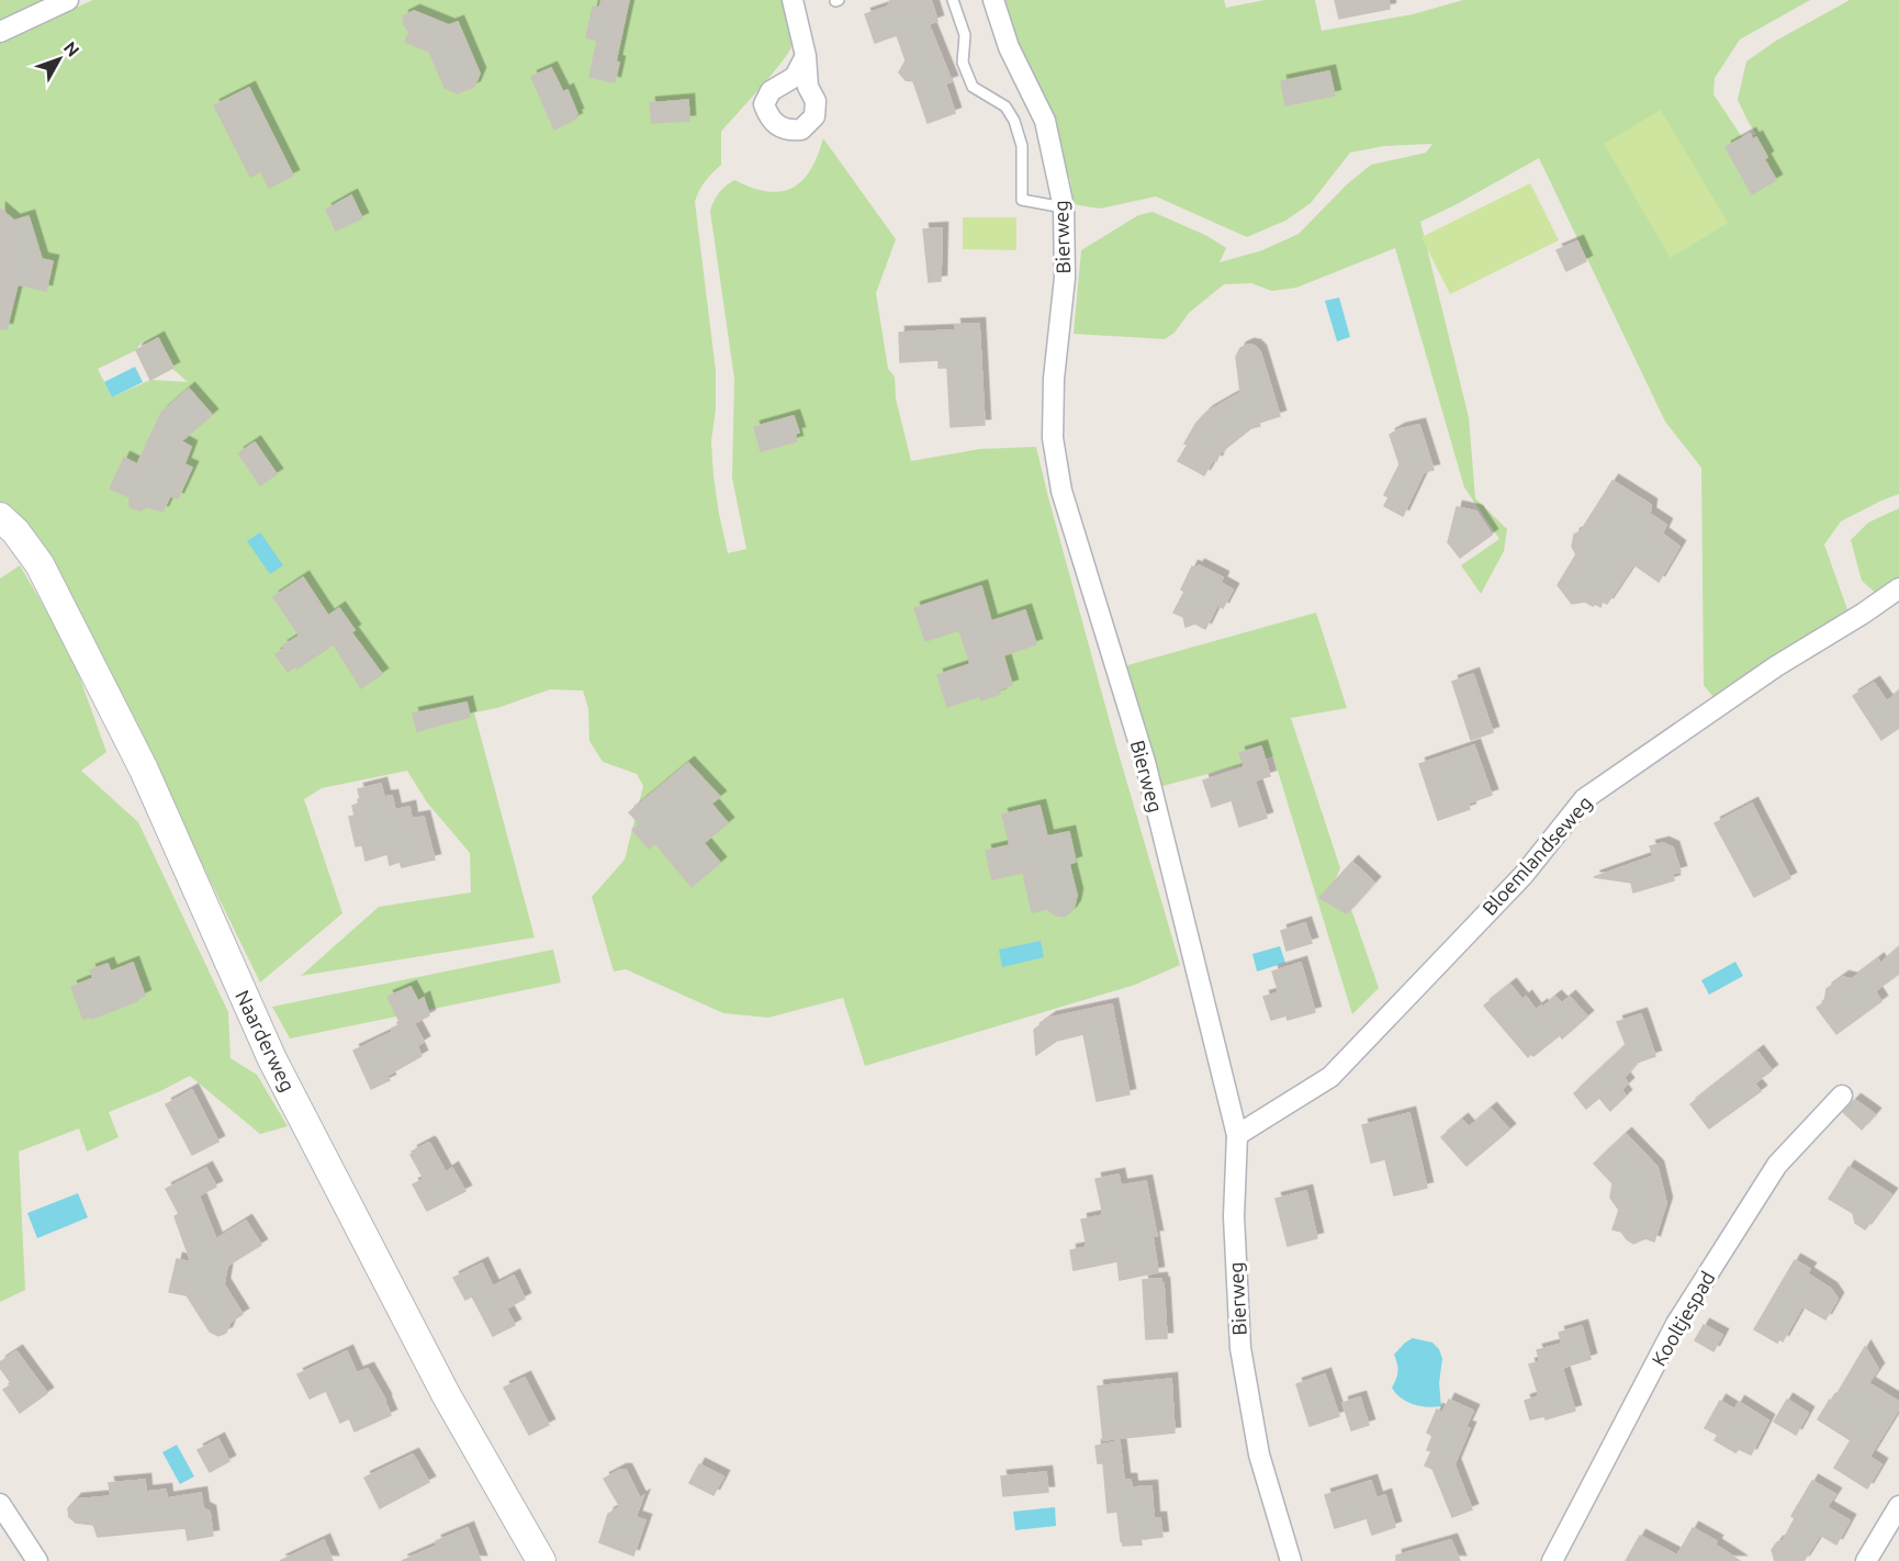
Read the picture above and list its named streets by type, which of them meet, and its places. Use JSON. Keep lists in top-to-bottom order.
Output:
{
  "streets": {
    "main road": ["Naarderweg"],
    "street": ["Bierweg", "Bloemlandseweg", "Kooltjespad"]
  },
  "crossings": [
    ["Bierweg", "Bloemlandseweg"]
  ],
  "north": "top right"
}
